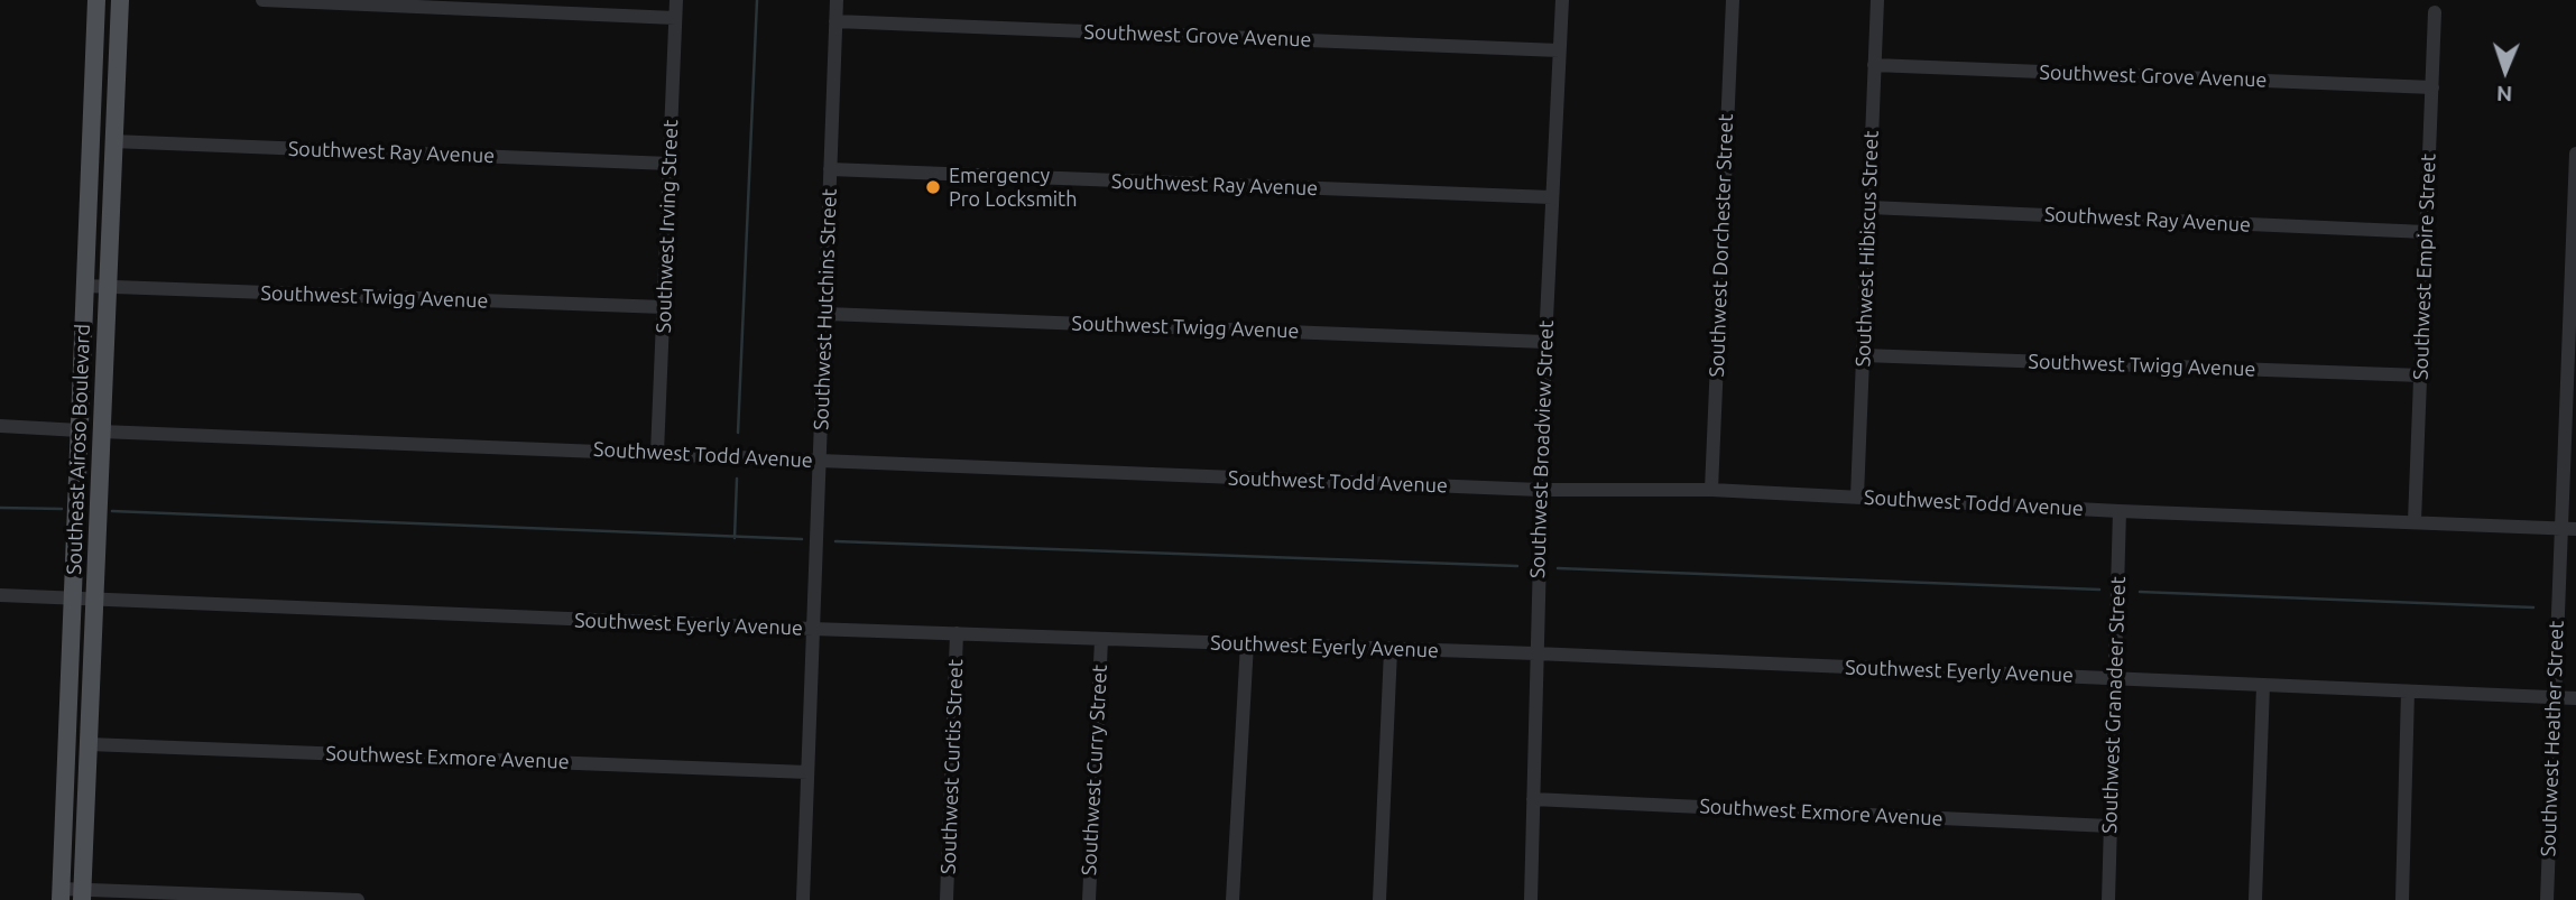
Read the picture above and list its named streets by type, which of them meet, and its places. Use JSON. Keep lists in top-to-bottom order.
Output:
{
  "streets": {
    "main road": ["Southeast Airoso Boulevard"],
    "street": [
      "Southwest Grove Avenue",
      "Southwest Ray Avenue",
      "Southwest Irving Street",
      "Southwest Dorchester Street",
      "Southwest Hibiscus Street",
      "Southwest Empire Street",
      "Southwest Twigg Avenue",
      "Southwest Hutchins Street",
      "Southwest Broadview Street",
      "Southwest Todd Avenue",
      "Southwest Eyerly Avenue",
      "Southwest Granadeer Street",
      "Southwest Heather Street",
      "Southwest Exmore Avenue",
      "Southwest Curtis Street",
      "Southwest Curry Street"
    ]
  },
  "crossings": [
    ["Southwest Grove Avenue", "Southwest Hibiscus Street"],
    ["Southwest Grove Avenue", "Southwest Empire Street"],
    ["Southwest Grove Avenue", "Southwest Hutchins Street"],
    ["Southwest Grove Avenue", "Southwest Broadview Street"],
    ["Southwest Ray Avenue", "Southwest Irving Street"],
    ["Southwest Ray Avenue", "Southwest Hibiscus Street"],
    ["Southwest Ray Avenue", "Southwest Empire Street"],
    ["Southwest Ray Avenue", "Southwest Hutchins Street"],
    ["Southwest Ray Avenue", "Southeast Airoso Boulevard"],
    ["Southwest Ray Avenue", "Southwest Broadview Street"],
    ["Southwest Irving Street", "Southwest Twigg Avenue"],
    ["Southwest Irving Street", "Southwest Todd Avenue"],
    ["Southwest Dorchester Street", "Southwest Todd Avenue"],
    ["Southwest Hibiscus Street", "Southwest Twigg Avenue"],
    ["Southwest Hibiscus Street", "Southwest Todd Avenue"],
    ["Southwest Empire Street", "Southwest Twigg Avenue"],
    ["Southwest Empire Street", "Southwest Todd Avenue"],
    ["Southwest Twigg Avenue", "Southwest Hutchins Street"],
    ["Southwest Twigg Avenue", "Southeast Airoso Boulevard"],
    ["Southwest Twigg Avenue", "Southwest Broadview Street"],
    ["Southwest Hutchins Street", "Southwest Todd Avenue"],
    ["Southwest Hutchins Street", "Southwest Eyerly Avenue"],
    ["Southwest Hutchins Street", "Southwest Exmore Avenue"],
    ["Southeast Airoso Boulevard", "Southwest Todd Avenue"],
    ["Southeast Airoso Boulevard", "Southwest Eyerly Avenue"],
    ["Southeast Airoso Boulevard", "Southwest Exmore Avenue"],
    ["Southwest Broadview Street", "Southwest Todd Avenue"],
    ["Southwest Broadview Street", "Southwest Eyerly Avenue"],
    ["Southwest Broadview Street", "Southwest Exmore Avenue"],
    ["Southwest Todd Avenue", "Southwest Granadeer Street"],
    ["Southwest Todd Avenue", "Southwest Heather Street"],
    ["Southwest Eyerly Avenue", "Southwest Granadeer Street"],
    ["Southwest Eyerly Avenue", "Southwest Heather Street"],
    ["Southwest Eyerly Avenue", "Southwest Curtis Street"],
    ["Southwest Eyerly Avenue", "Southwest Curry Street"],
    ["Southwest Granadeer Street", "Southwest Exmore Avenue"]
  ],
  "places": ["Emergency Pro Locksmith"],
  "north": "bottom"
}
